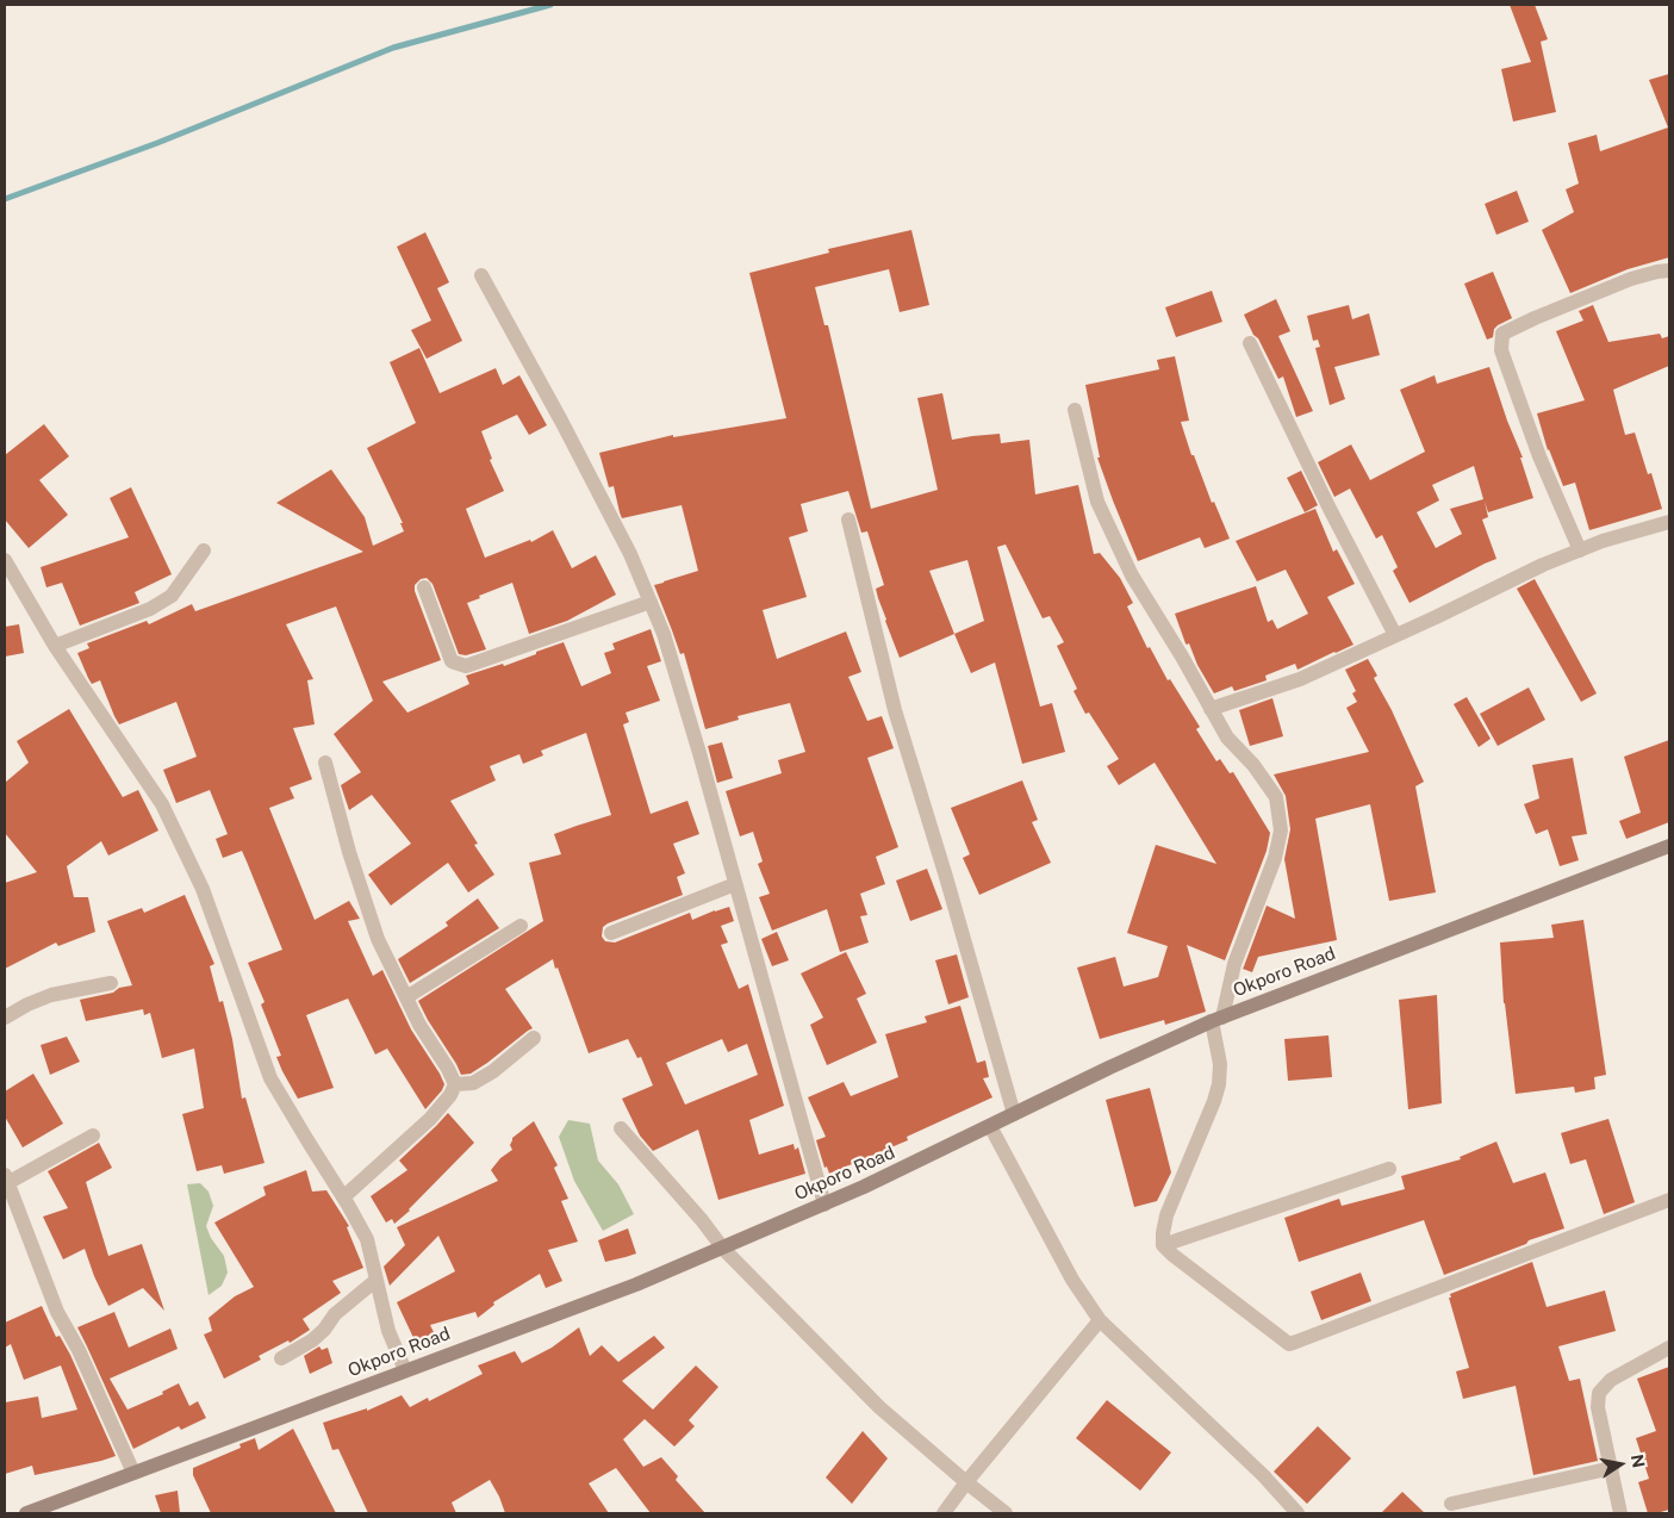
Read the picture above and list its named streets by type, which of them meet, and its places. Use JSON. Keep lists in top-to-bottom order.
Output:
{
  "streets": {
    "main road": ["Okporo Road"]
  },
  "north": "right"
}
